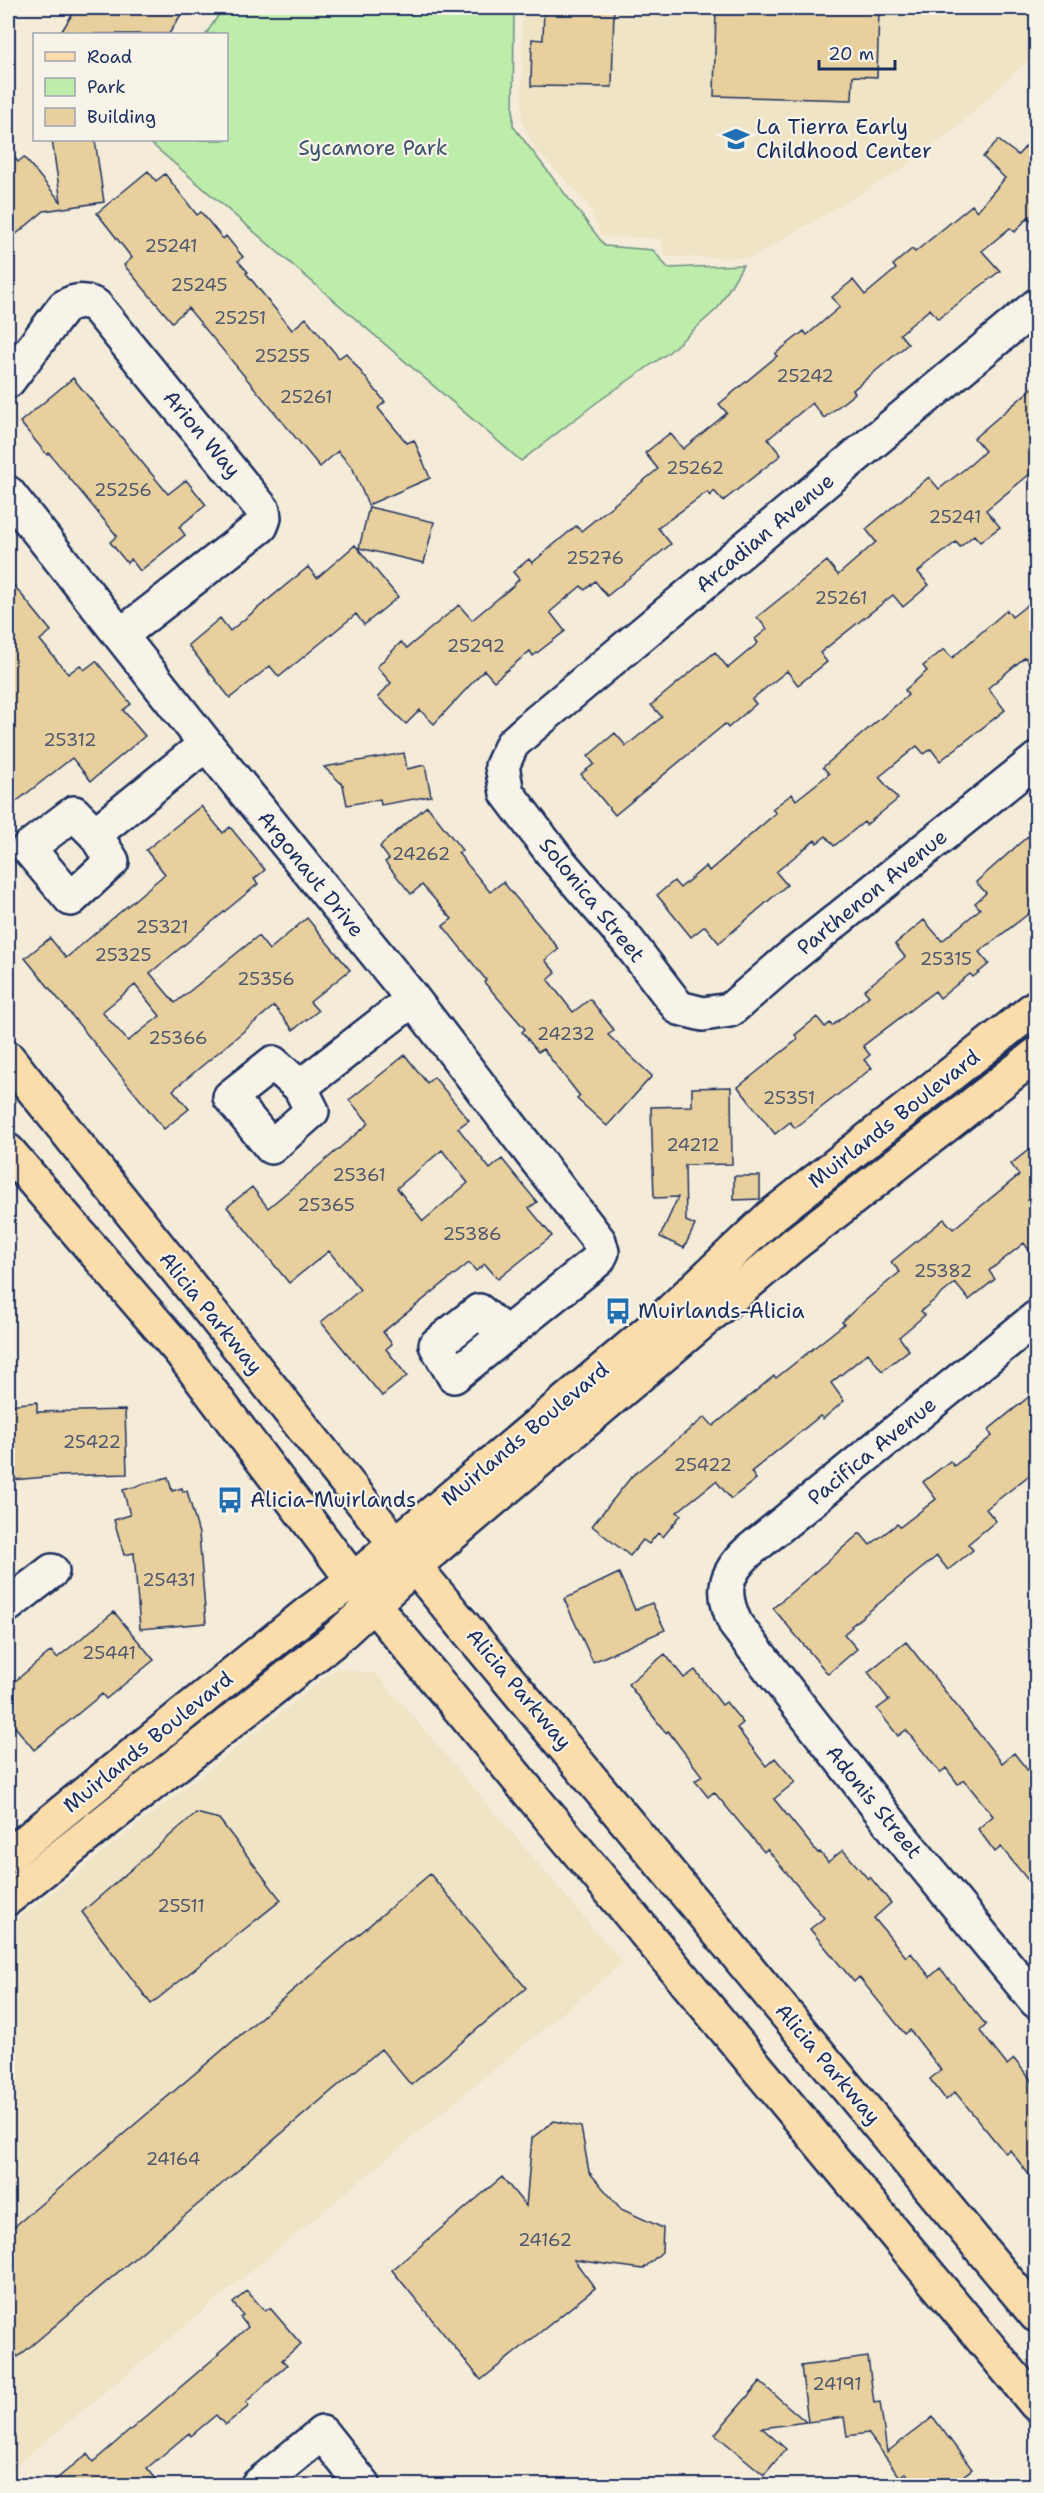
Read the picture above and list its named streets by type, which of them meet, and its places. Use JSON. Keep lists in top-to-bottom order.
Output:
{
  "streets": {
    "main road": ["Muirlands Boulevard", "Alicia Parkway"],
    "street": [
      "Arion Way",
      "Arcadian Avenue",
      "Argonaut Drive",
      "Parthenon Avenue",
      "Solonica Street",
      "Pacifica Avenue",
      "Adonis Street"
    ]
  },
  "crossings": [
    ["Arion Way", "Argonaut Drive"],
    ["Arcadian Avenue", "Solonica Street"],
    ["Parthenon Avenue", "Solonica Street"],
    ["Muirlands Boulevard", "Alicia Parkway"],
    ["Pacifica Avenue", "Adonis Street"]
  ],
  "parks": ["Sycamore Park"],
  "places": {
    "school or university": ["La Tierra Early Childhood Center"],
    "bus stop": ["Muirlands-Alicia", "Alicia-Muirlands"]
  },
  "house_numbers": [
    "25241",
    "25245",
    "25251",
    "25255",
    "25242",
    "25261",
    "25262",
    "25256",
    "25241",
    "25276",
    "25261",
    "25292",
    "25312",
    "24262",
    "25321",
    "25325",
    "25315",
    "25356",
    "24232",
    "25366",
    "25351",
    "24212",
    "25361",
    "25365",
    "25386",
    "25382",
    "25422",
    "25422",
    "25431",
    "25441",
    "25511",
    "24164",
    "24162",
    "24191"
  ],
  "legend": ["Road", "Park", "Building"],
  "scale_bar": "20 m"
}
